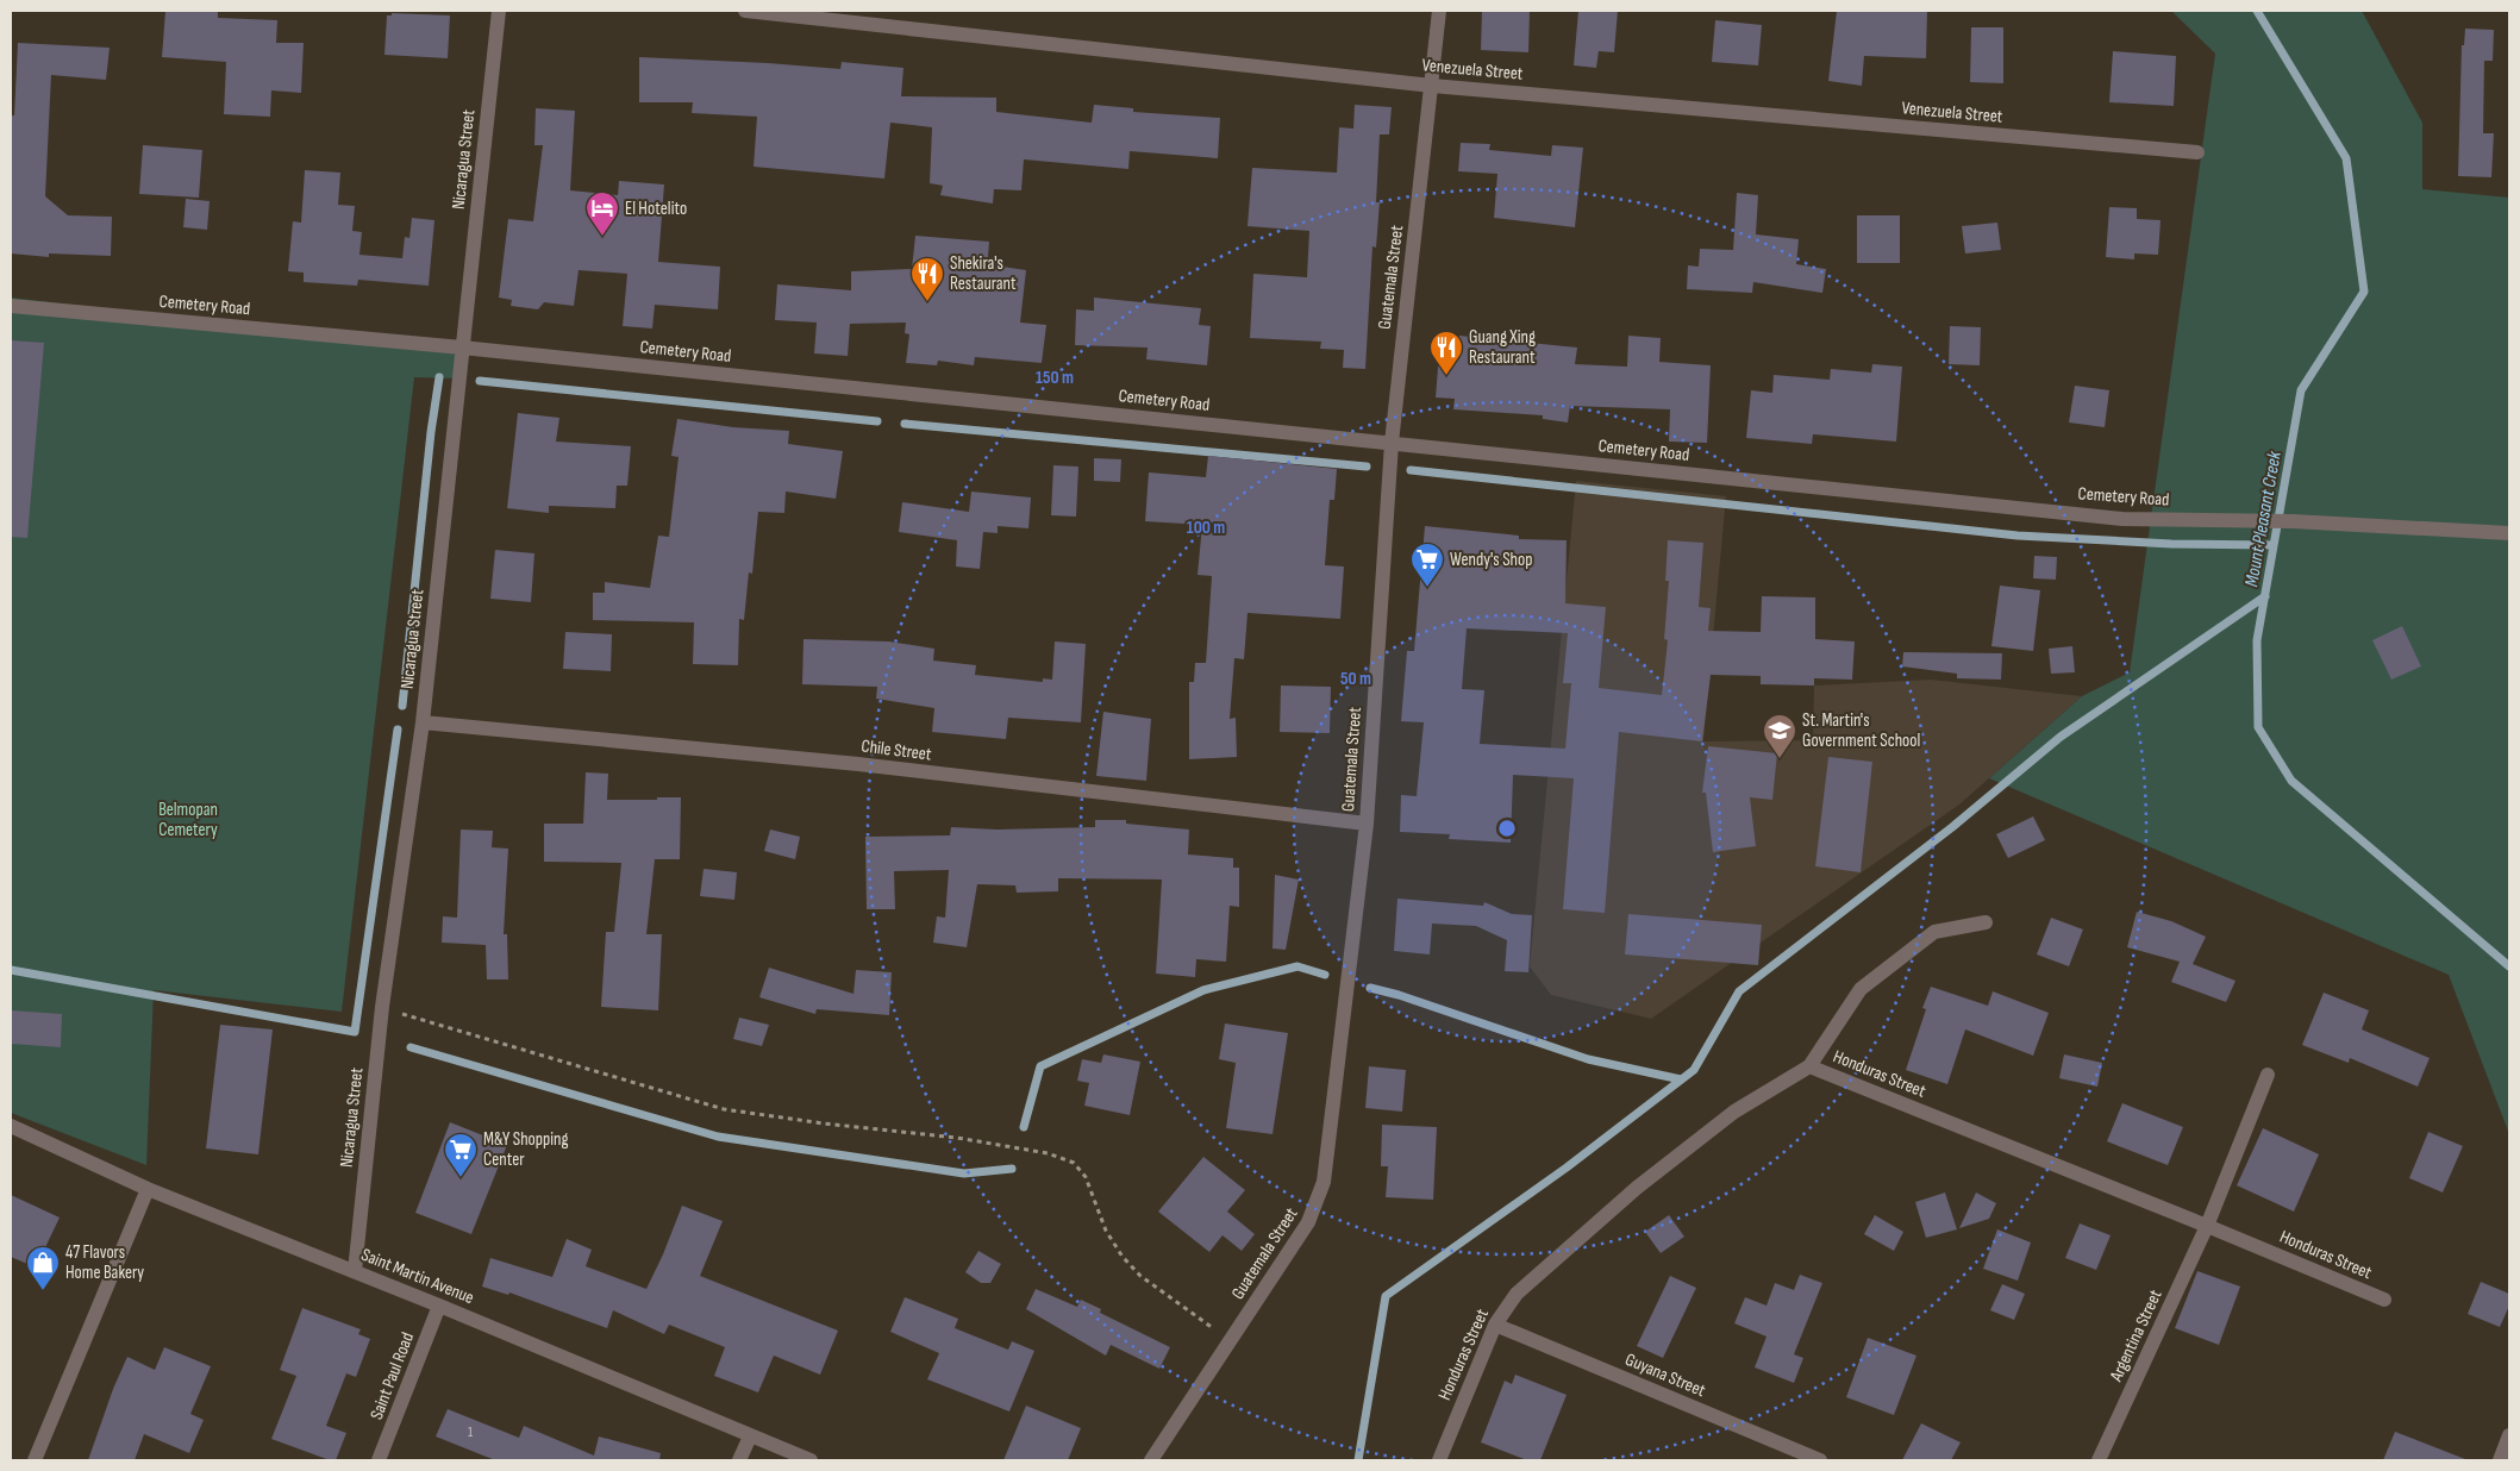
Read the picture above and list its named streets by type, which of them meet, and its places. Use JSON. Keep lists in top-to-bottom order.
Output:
{
  "streets": {
    "street": [
      "Venezuela Street",
      "Nicaragua Street",
      "Guatemala Street",
      "Cemetery Road",
      "Chile Street",
      "Honduras Street",
      "Saint Martin Avenue",
      "Argentina Street",
      "Guyana Street",
      "Saint Paul Road"
    ]
  },
  "crossings": [
    ["Venezuela Street", "Guatemala Street"],
    ["Nicaragua Street", "Cemetery Road"],
    ["Nicaragua Street", "Chile Street"],
    ["Nicaragua Street", "Saint Martin Avenue"],
    ["Guatemala Street", "Cemetery Road"],
    ["Guatemala Street", "Chile Street"],
    ["Honduras Street", "Argentina Street"],
    ["Honduras Street", "Guyana Street"],
    ["Saint Martin Avenue", "Saint Paul Road"]
  ],
  "water": ["Mount Pleasant Creek"],
  "parks": ["Belmopan Cemetery"],
  "places": {
    "hotel": ["El Hotelito"],
    "restaurant": ["Shekira's Restaurant", "Guang Xing Restaurant"],
    "supermarket": ["Wendy's Shop", "M&Y Shopping Center"],
    "school or university": ["St. Martin's Government School"],
    "shop": ["47 Flavors Home Bakery"]
  },
  "house_numbers": ["1"],
  "rings": ["150 m", "100 m", "50 m"]
}
